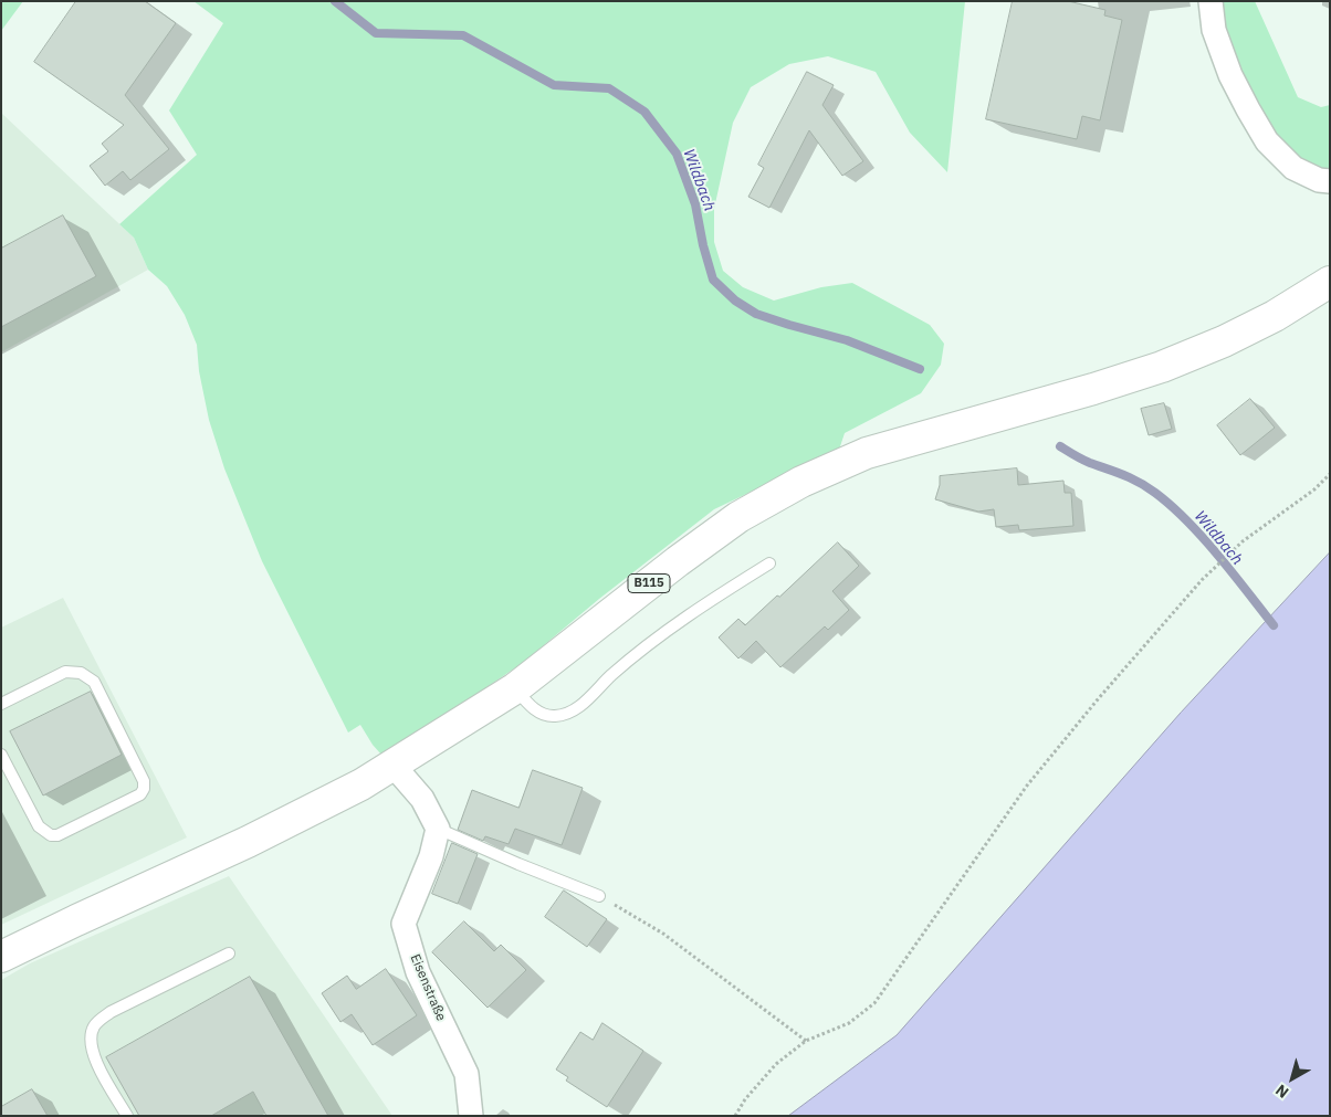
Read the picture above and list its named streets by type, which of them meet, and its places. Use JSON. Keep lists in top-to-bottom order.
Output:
{
  "streets": {
    "main road": ["B115"],
    "street": ["Eisenstraße"]
  },
  "water": ["Wildbach"],
  "north": "bottom left"
}
